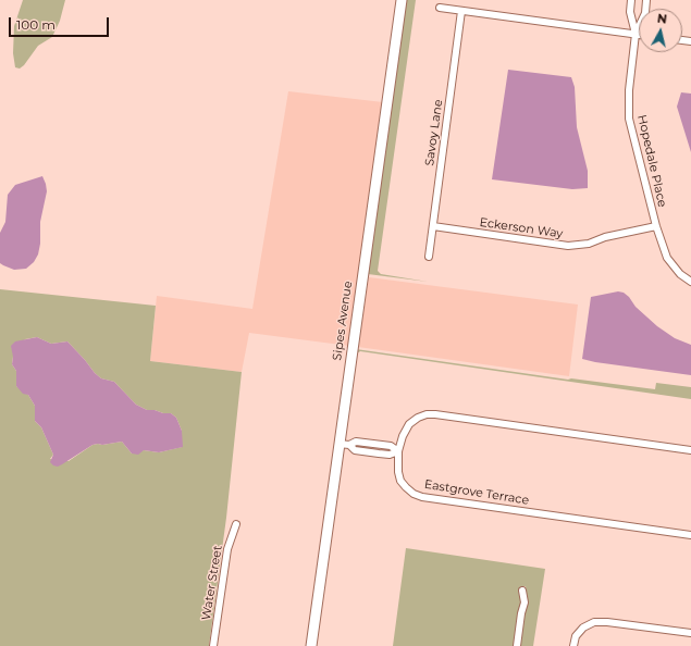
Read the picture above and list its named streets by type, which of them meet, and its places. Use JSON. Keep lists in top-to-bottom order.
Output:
{
  "streets": {
    "street": [
      "Savoy Lane",
      "Hopedale Place",
      "Eckerson Way",
      "Sipes Avenue",
      "Eastgrove Terrace",
      "Water Street"
    ]
  },
  "crossings": [
    ["Savoy Lane", "Eckerson Way"],
    ["Hopedale Place", "Eckerson Way"]
  ],
  "scale_bar": "100 m",
  "north": "top"
}
